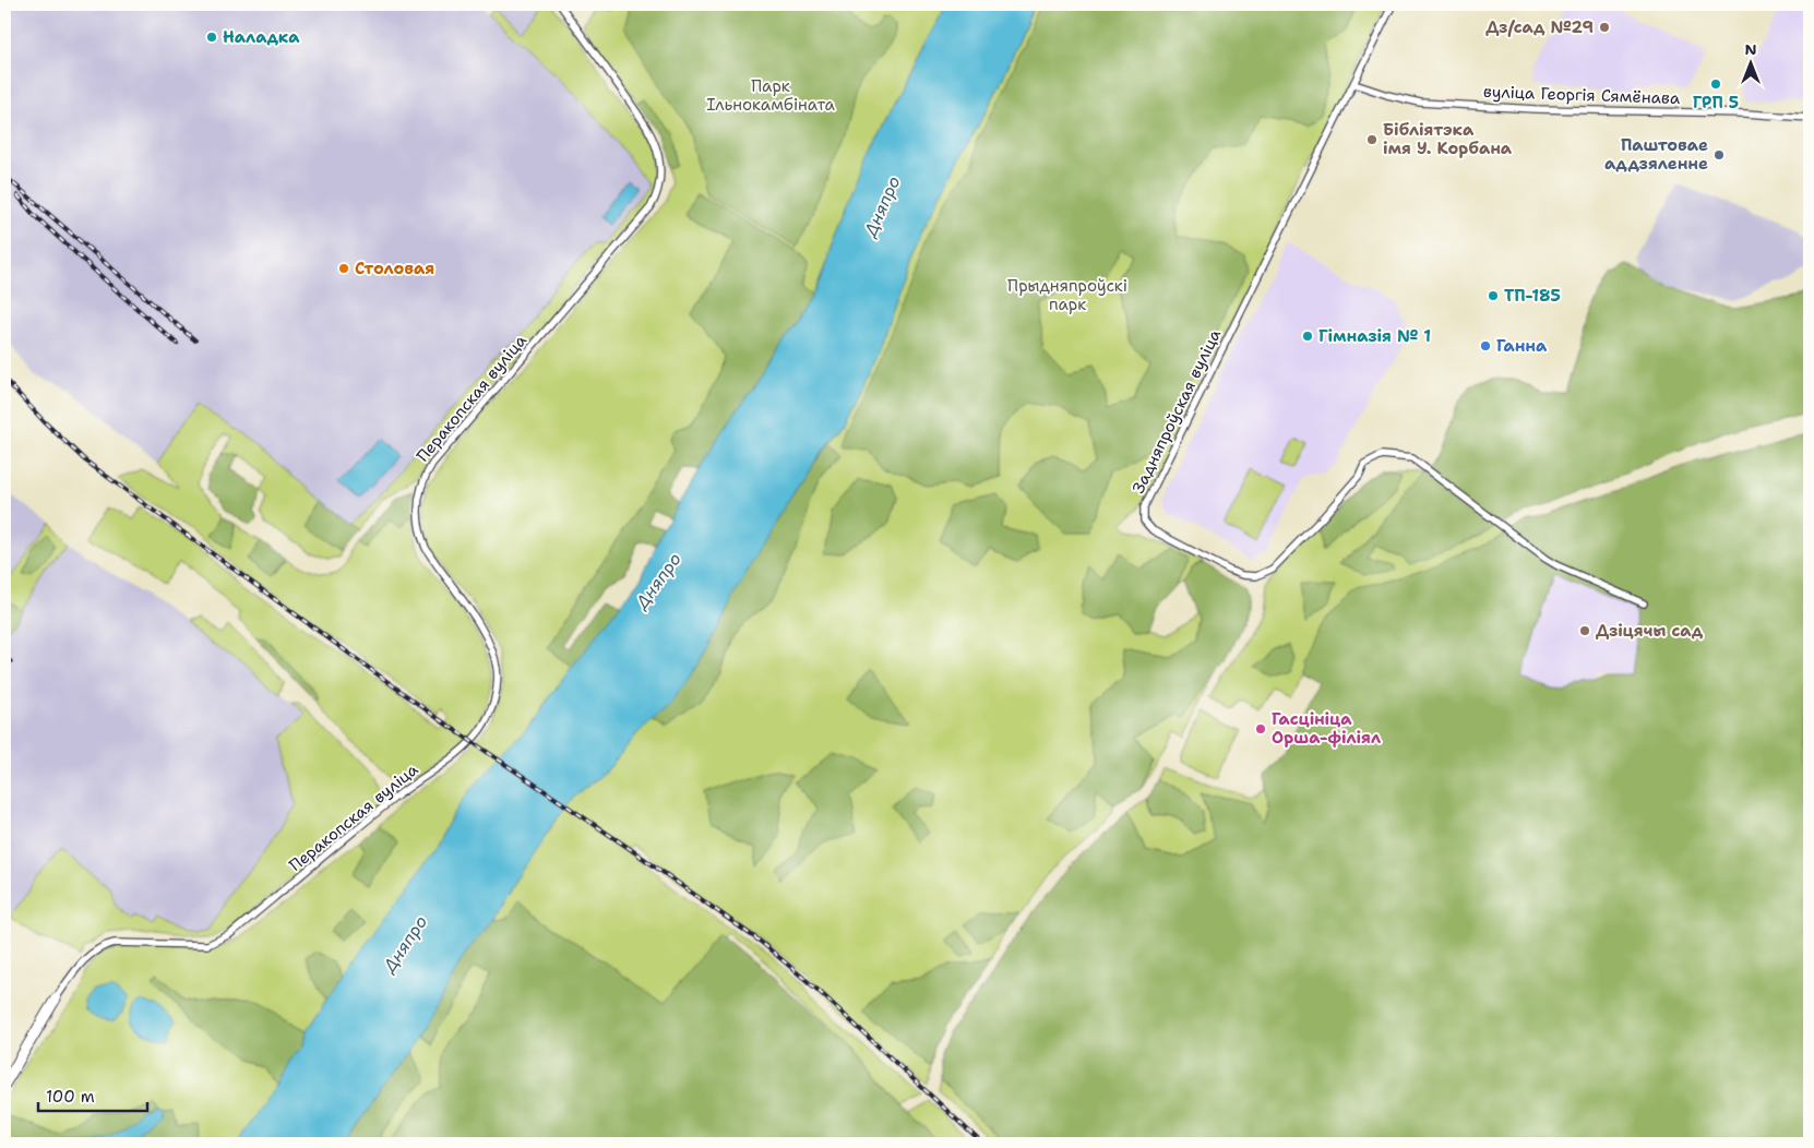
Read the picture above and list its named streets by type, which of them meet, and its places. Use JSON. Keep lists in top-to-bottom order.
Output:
{
  "streets": {
    "street": ["вуліца Георгія Сямёнава", "Перакопская вуліца", "Задняпроўская вуліца"]
  },
  "crossings": [
    ["вуліца Георгія Сямёнава", "Задняпроўская вуліца"]
  ],
  "water": ["Дняпро"],
  "parks": ["Парк Ільнокамбіната", "Прыдняпроўскі парк"],
  "places": [
    "Дз/сад №29",
    "Наладка",
    "ГРП 5",
    "Бібліятэка імя У. Корбана",
    "Паштовае аддзяленне",
    "Столовая",
    "ТП-185",
    "Гімназія № 1",
    "Ганна",
    "Дзіцячы сад",
    "Гасцініца Орша-філіял"
  ],
  "scale_bar": "100 m",
  "north": "top"
}
